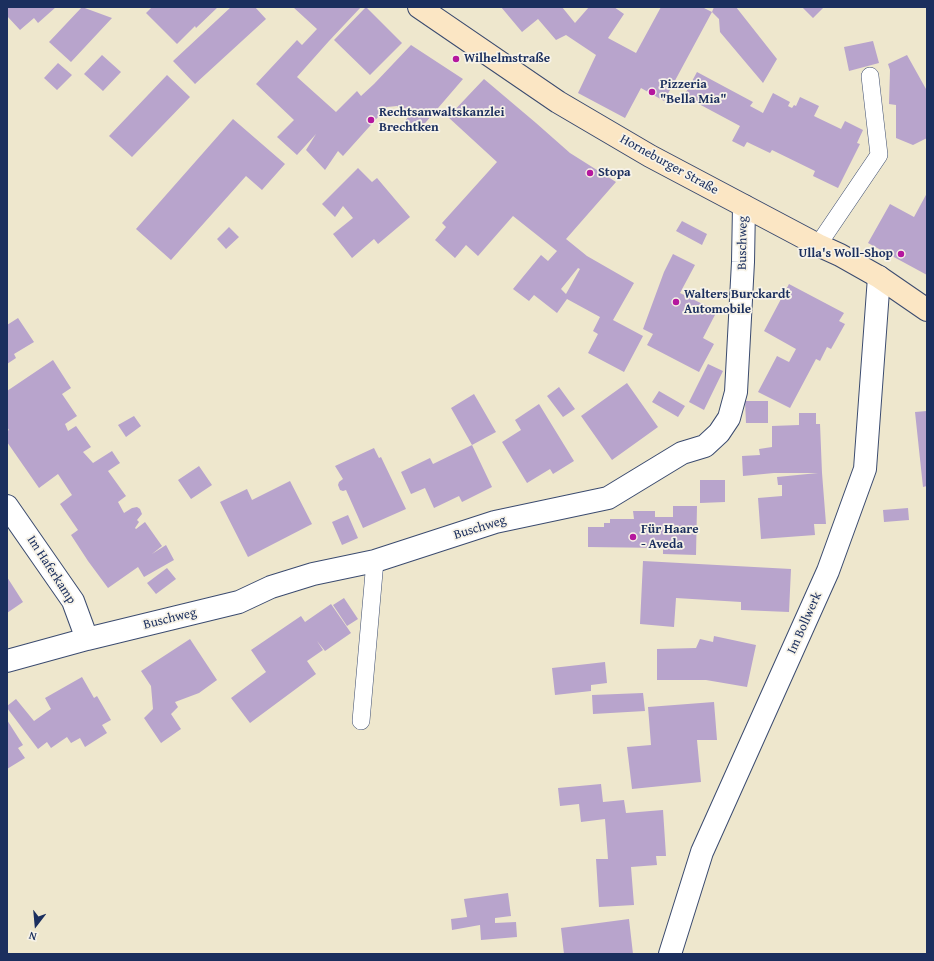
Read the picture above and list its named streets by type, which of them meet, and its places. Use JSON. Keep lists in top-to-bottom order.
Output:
{
  "streets": {
    "street": [
      "Horneburger Straße",
      "Buschweg",
      "Im Haferkamp",
      "Im Bollwerk"
    ]
  },
  "crossings": [
    ["Horneburger Straße", "Buschweg"],
    ["Horneburger Straße", "Im Bollwerk"],
    ["Buschweg", "Im Haferkamp"]
  ],
  "places": [
    "Wilhelmstraße",
    "Pizzeria \"Bella Mia\"",
    "Rechtsanwaltskanzlei Brechtken",
    "Stopa",
    "Ulla's Woll-Shop",
    "Walters Burckardt Automobile",
    "Für Haare - Aveda"
  ],
  "north": "bottom"
}
